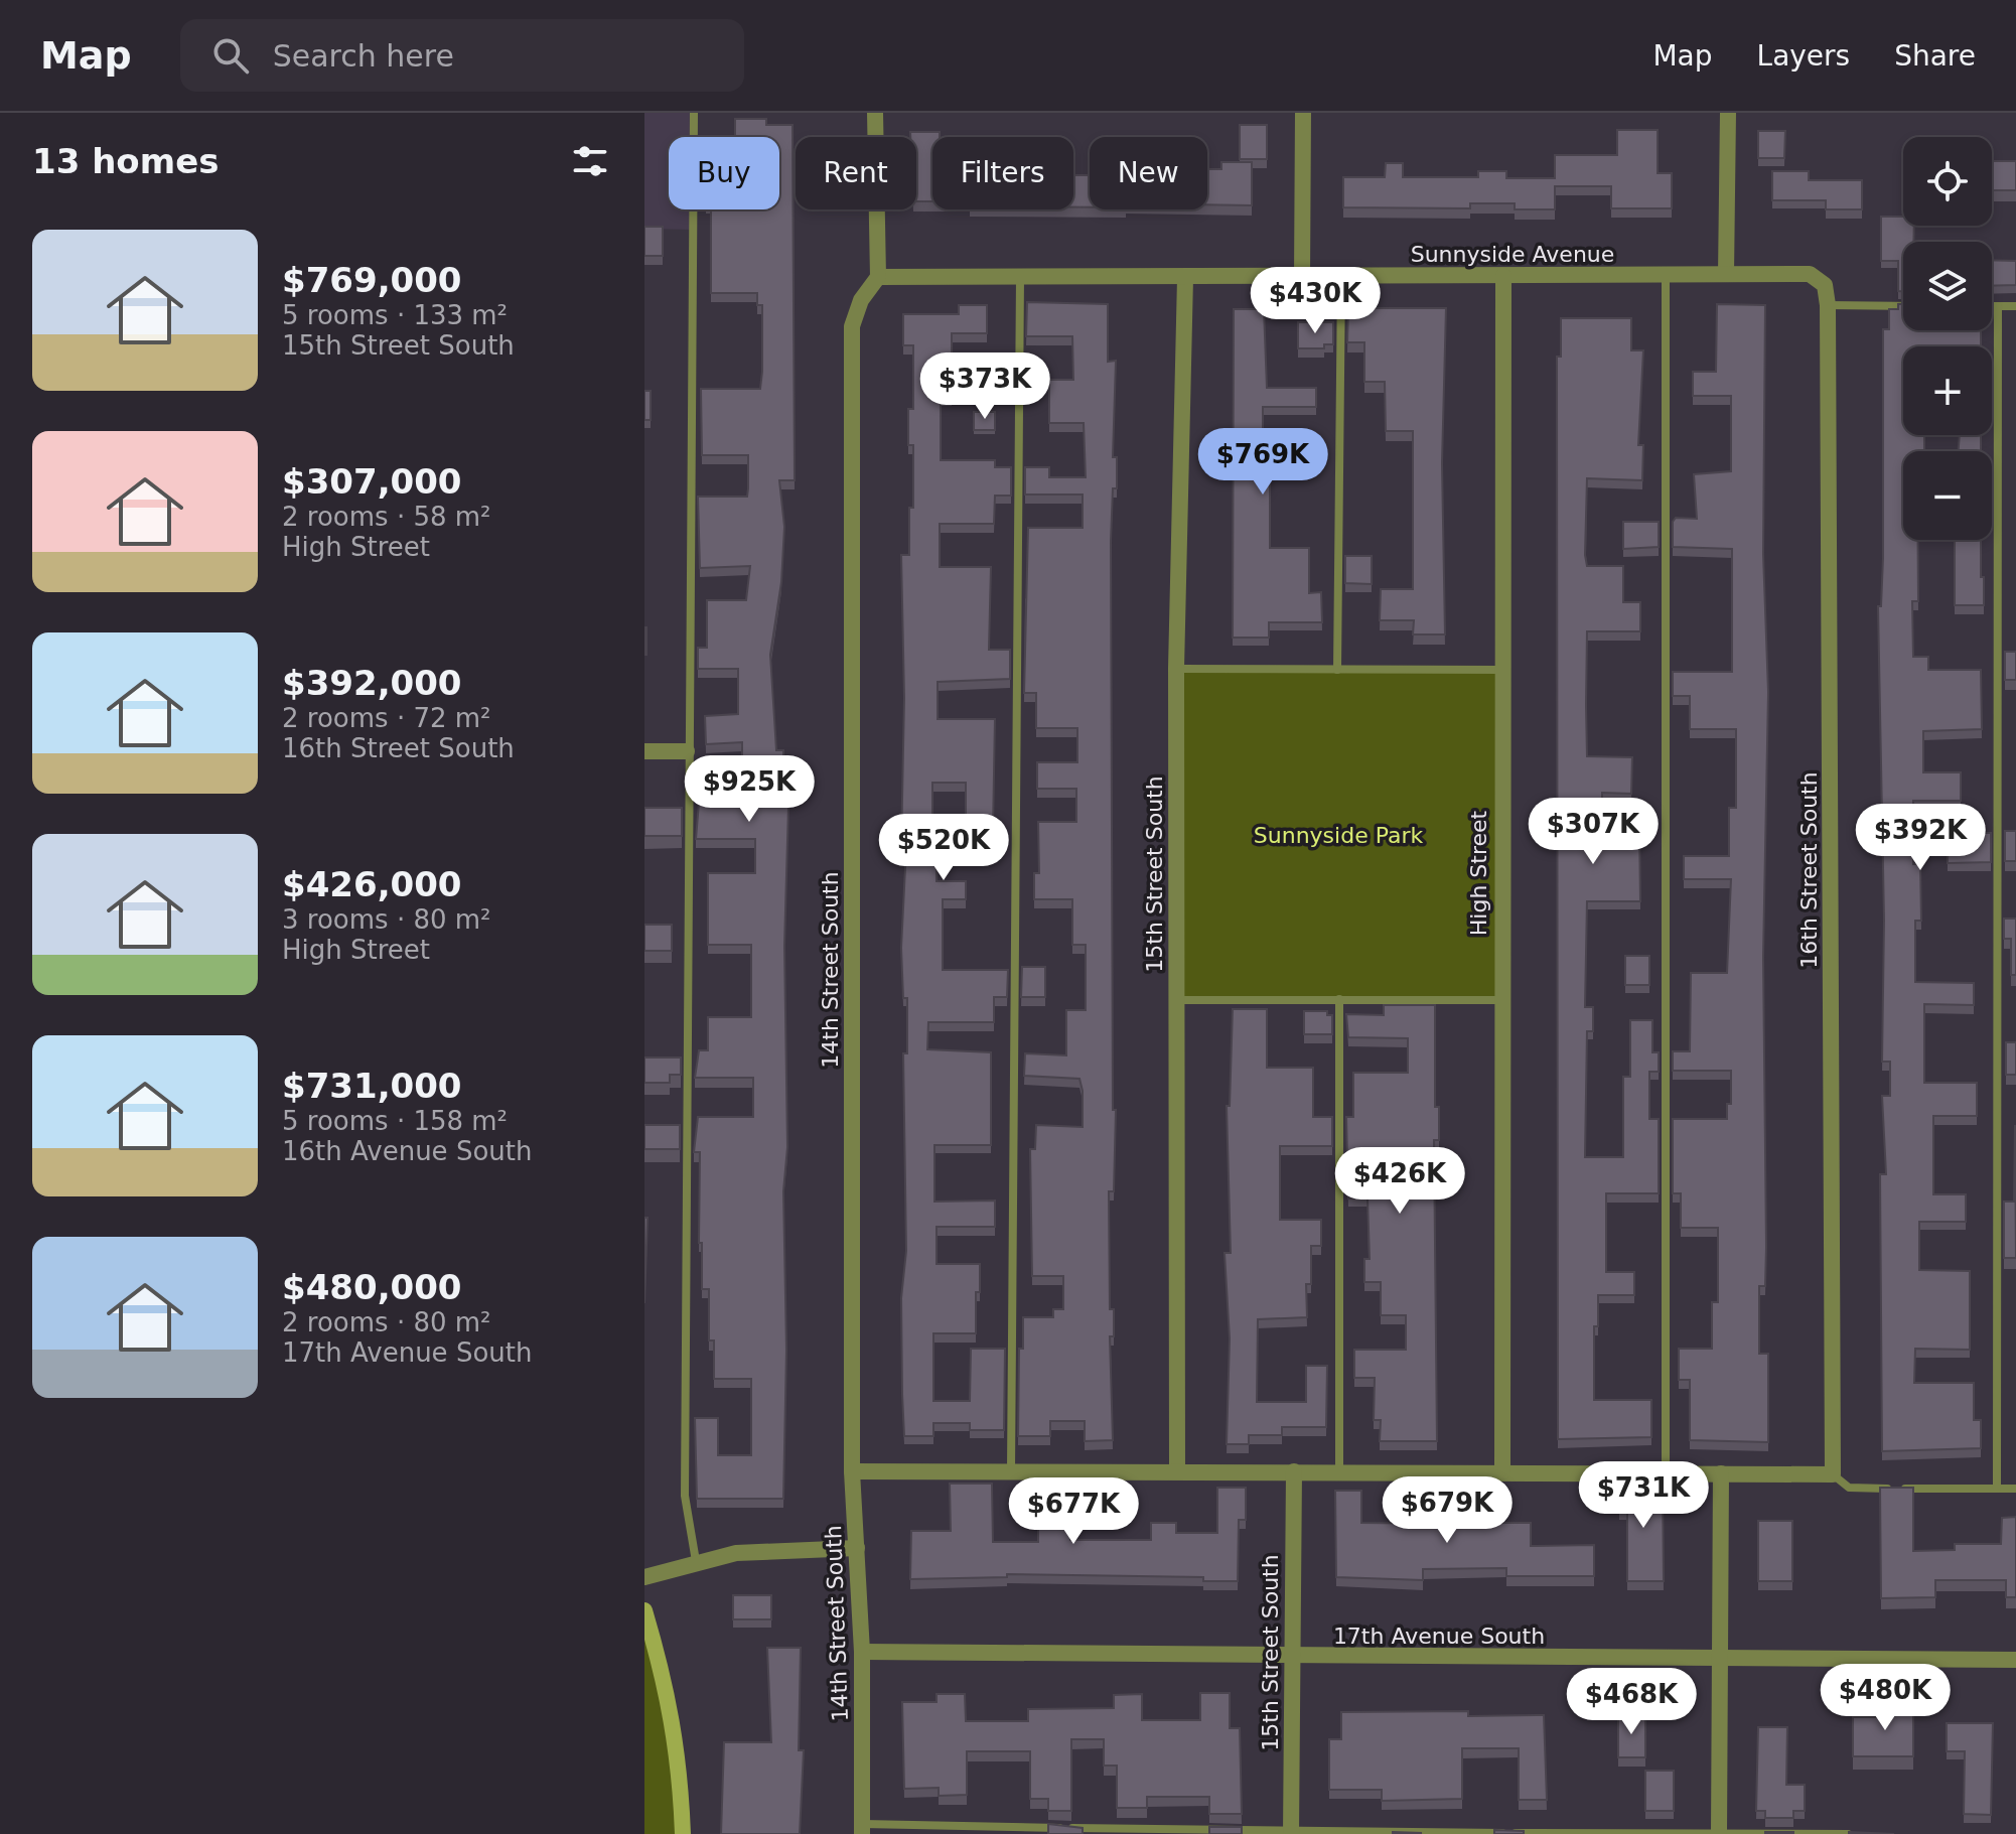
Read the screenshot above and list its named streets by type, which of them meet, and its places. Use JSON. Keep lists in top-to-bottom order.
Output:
{
  "streets": {
    "street": [
      "Sunnyside Avenue",
      "16th Street South",
      "High Street",
      "15th Street South",
      "14th Street South",
      "17th Avenue South"
    ]
  },
  "crossings": [
    ["Sunnyside Avenue", "16th Street South"],
    ["Sunnyside Avenue", "High Street"],
    ["Sunnyside Avenue", "15th Street South"],
    ["Sunnyside Avenue", "14th Street South"],
    ["15th Street South", "17th Avenue South"],
    ["14th Street South", "17th Avenue South"]
  ],
  "parks": ["Sunnyside Park"],
  "page": {
    "header": "Map",
    "search": "Search here",
    "nav": ["Map", "Layers", "Share"],
    "heading": "13 homes",
    "map_buttons": ["+", "−"],
    "chip": [
      "Buy",
      "Rent",
      "Filters",
      "New"
    ],
    "list": [
      {
        "name": "$769,000",
        "note": "5 rooms · 133 m² · 15th Street South"
      },
      {
        "name": "$307,000",
        "note": "2 rooms · 58 m² · High Street"
      },
      {
        "name": "$392,000",
        "note": "2 rooms · 72 m² · 16th Street South"
      },
      {
        "name": "$426,000",
        "note": "3 rooms · 80 m² · High Street"
      },
      {
        "name": "$731,000",
        "note": "5 rooms · 158 m² · 16th Avenue South"
      },
      {
        "name": "$480,000",
        "note": "2 rooms · 80 m² · 17th Avenue South"
      }
    ],
    "price": [
      "$430K",
      "$373K",
      "$769K",
      "$925K",
      "$307K",
      "$392K",
      "$520K",
      "$426K",
      "$731K",
      "$679K",
      "$677K",
      "$480K",
      "$468K"
    ]
  }
}
